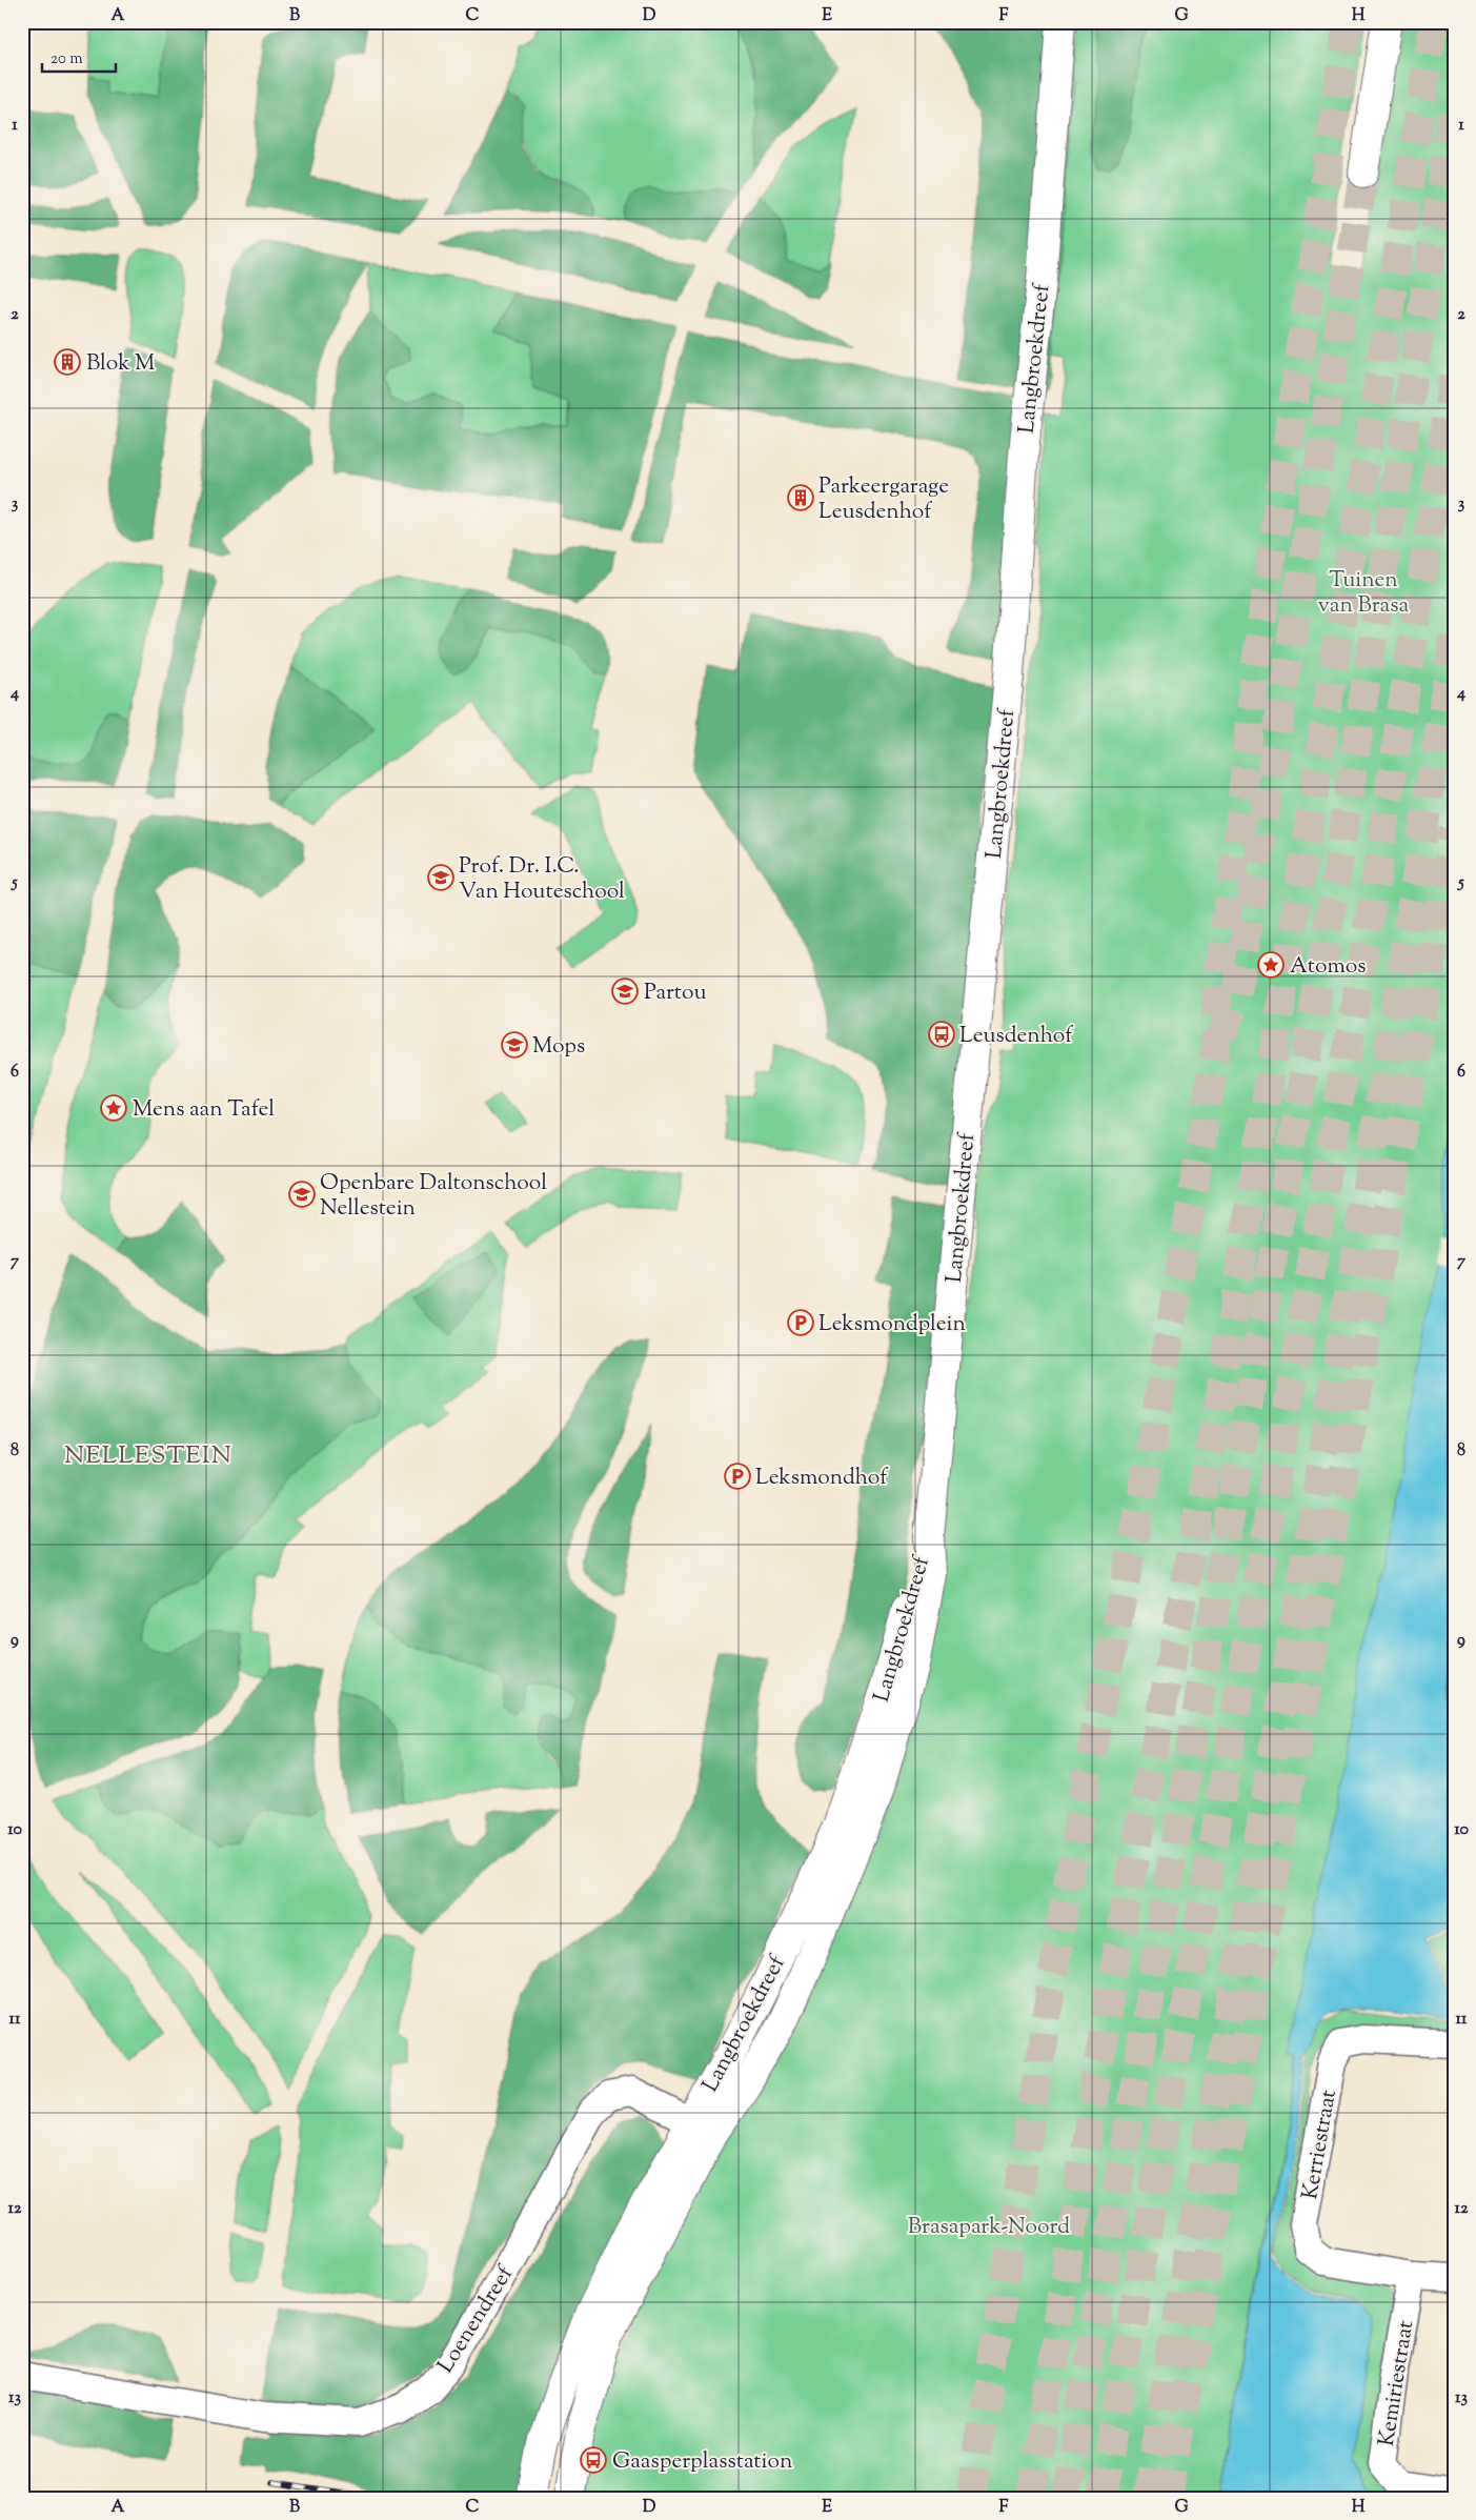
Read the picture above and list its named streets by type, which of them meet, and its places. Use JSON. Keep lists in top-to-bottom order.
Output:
{
  "streets": {
    "main road": ["Langbroekdreef"],
    "street": ["Kerriestraat", "Loenendreef", "Kemiriestraat"]
  },
  "crossings": [
    ["Langbroekdreef", "Loenendreef"],
    ["Kerriestraat", "Kemiriestraat"]
  ],
  "districts": ["NELLESTEIN"],
  "parks": ["Tuinen van Brasa", "Brasapark-Noord"],
  "places": {
    "building": ["Blok M", "Parkeergarage Leusdenhof"],
    "school or university": [
      "Prof. Dr. I.C. Van Houteschool",
      "Partou",
      "Mops",
      "Openbare Daltonschool Nellestein"
    ],
    "place": ["Atomos", "Mens aan Tafel"],
    "bus stop": ["Leusdenhof", "Gaasperplasstation"],
    "parking": ["Leksmondplein", "Leksmondhof"]
  },
  "scale_bar": "20 m",
  "grid": {
    "columns": [
      "A",
      "B",
      "C",
      "D",
      "E",
      "F",
      "G",
      "H"
    ],
    "rows": [
      "1",
      "2",
      "3",
      "4",
      "5",
      "6",
      "7",
      "8",
      "9",
      "10",
      "11",
      "12",
      "13"
    ]
  }
}
